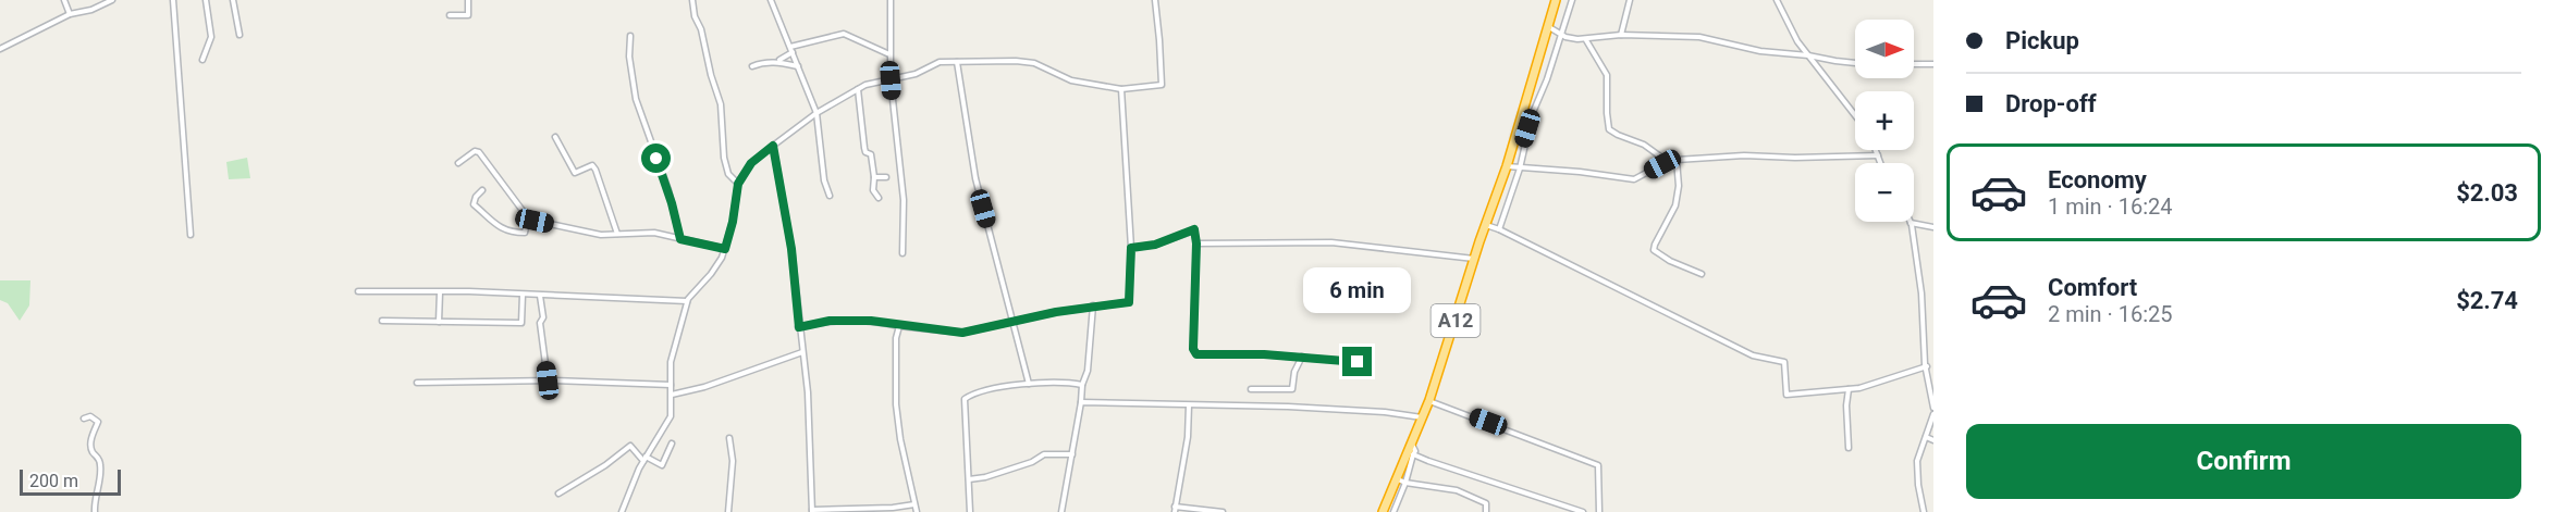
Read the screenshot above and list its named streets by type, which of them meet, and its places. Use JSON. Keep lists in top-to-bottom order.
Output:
{
  "streets": {
    "highway": ["A12"]
  },
  "scale_bar": "200 m",
  "north": "right",
  "page": {
    "banner": ["Pickup", "Drop-off"],
    "map_buttons": ["+", "−"],
    "list": [
      {
        "name": "Economy",
        "note": "1 min · 16:24",
        "value": "$2.03"
      },
      {
        "name": "Comfort",
        "note": "2 min · 16:25",
        "value": "$2.74"
      }
    ],
    "bubble": "6 min",
    "buttons": "Confirm",
    "scale": "200 m"
  }
}
